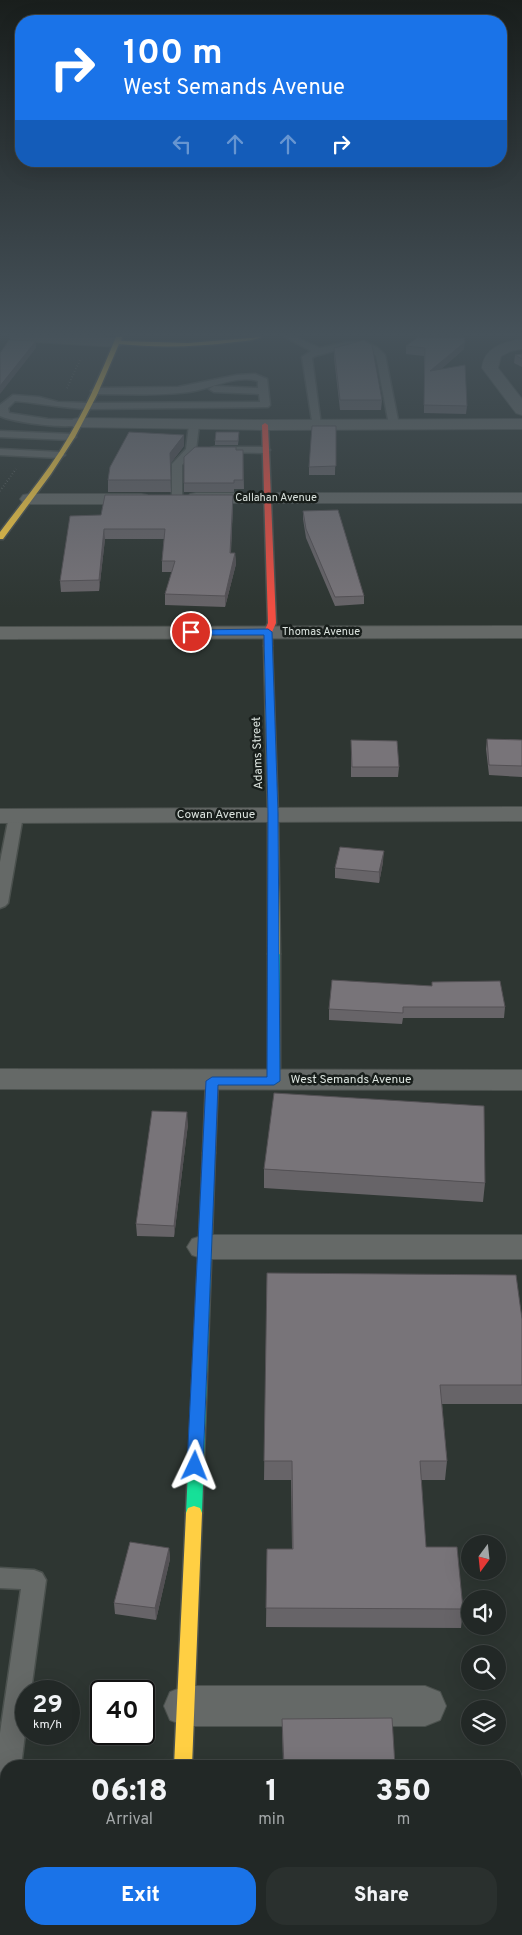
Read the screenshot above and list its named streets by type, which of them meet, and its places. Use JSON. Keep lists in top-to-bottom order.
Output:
{
  "streets": {
    "street": [
      "Callahan Avenue",
      "Thomas Avenue",
      "Adams Street",
      "Cowan Avenue",
      "West Semands Avenue"
    ]
  },
  "crossings": [
    ["Callahan Avenue", "Adams Street"],
    ["Thomas Avenue", "Adams Street"],
    ["Adams Street", "Cowan Avenue"],
    ["Adams Street", "West Semands Avenue"]
  ],
  "north": "bottom",
  "page": {
    "turn": ["100 m", "West Semands Avenue"],
    "speed": "29 km/h",
    "limit": "40",
    "eta": [
      "06:18",
      "Arrival",
      "1",
      "min",
      "350",
      "m"
    ],
    "buttons": ["Exit", "Share"]
  }
}
